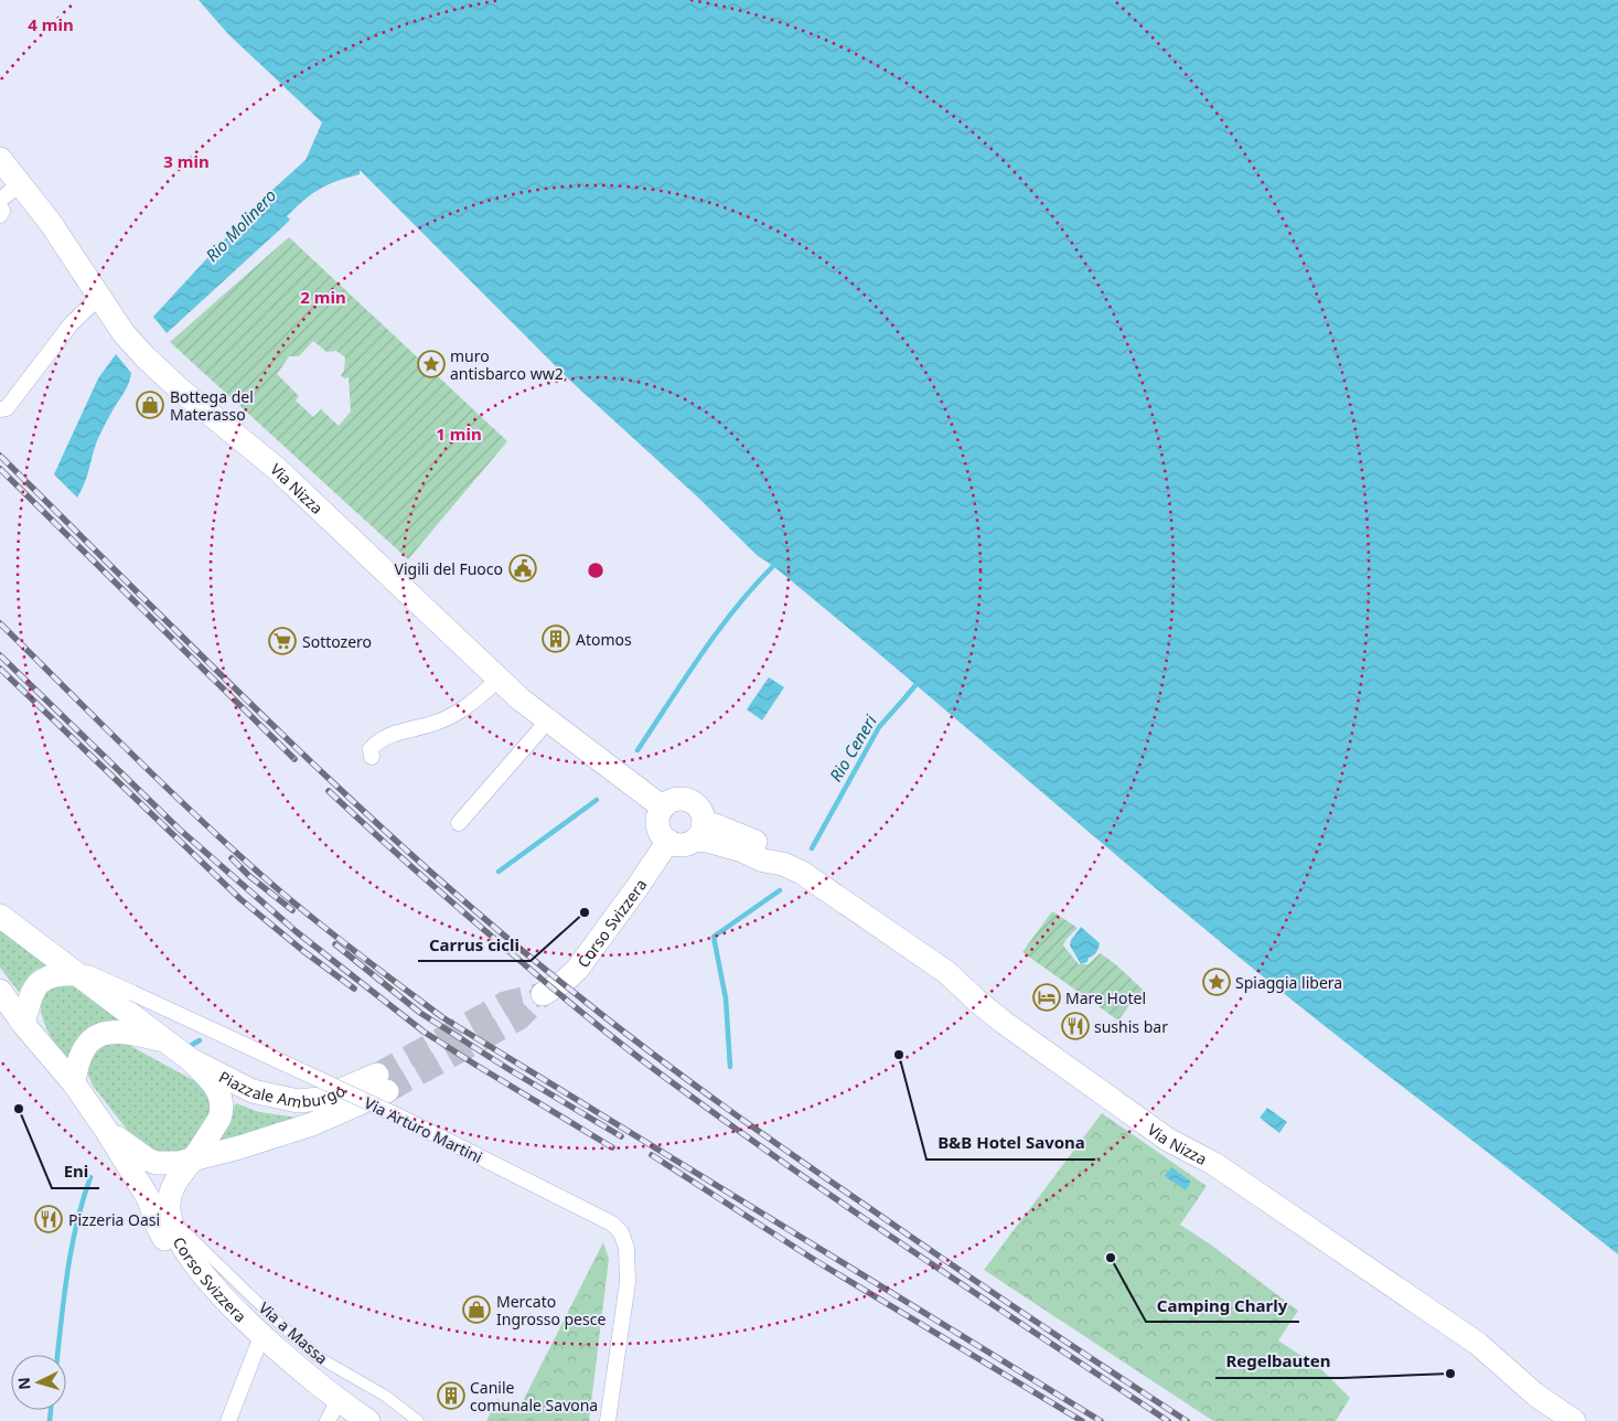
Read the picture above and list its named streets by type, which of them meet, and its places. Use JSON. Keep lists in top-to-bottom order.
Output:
{
  "streets": {
    "main road": ["Via Nizza", "Corso Svizzera", "Piazzale Amburgo"],
    "street": ["Via Arturo Martini", "Via a Massa"]
  },
  "crossings": [
    ["Via Nizza", "Corso Svizzera"],
    ["Corso Svizzera", "Piazzale Amburgo"],
    ["Piazzale Amburgo", "Via Arturo Martini"]
  ],
  "water": ["Rio Molinero", "Rio Ceneri"],
  "places": {
    "place": ["muro antisbarco ww2", "Spiaggia libera"],
    "shop": ["Bottega del Materasso", "Mercato Ingrosso pesce"],
    "public building": ["Vigili del Fuoco"],
    "building": ["Atomos", "Canile comunale Savona"],
    "supermarket": ["Sottozero"],
    "other": [
      "Carrus cicli",
      "B&B Hotel Savona",
      "Eni",
      "Camping Charly",
      "Regelbauten"
    ],
    "hotel": ["Mare Hotel"],
    "restaurant": ["sushis bar", "Pizzeria Oasi"]
  },
  "north": "left",
  "rings": [
    "4 min",
    "3 min",
    "2 min",
    "1 min"
  ]
}
